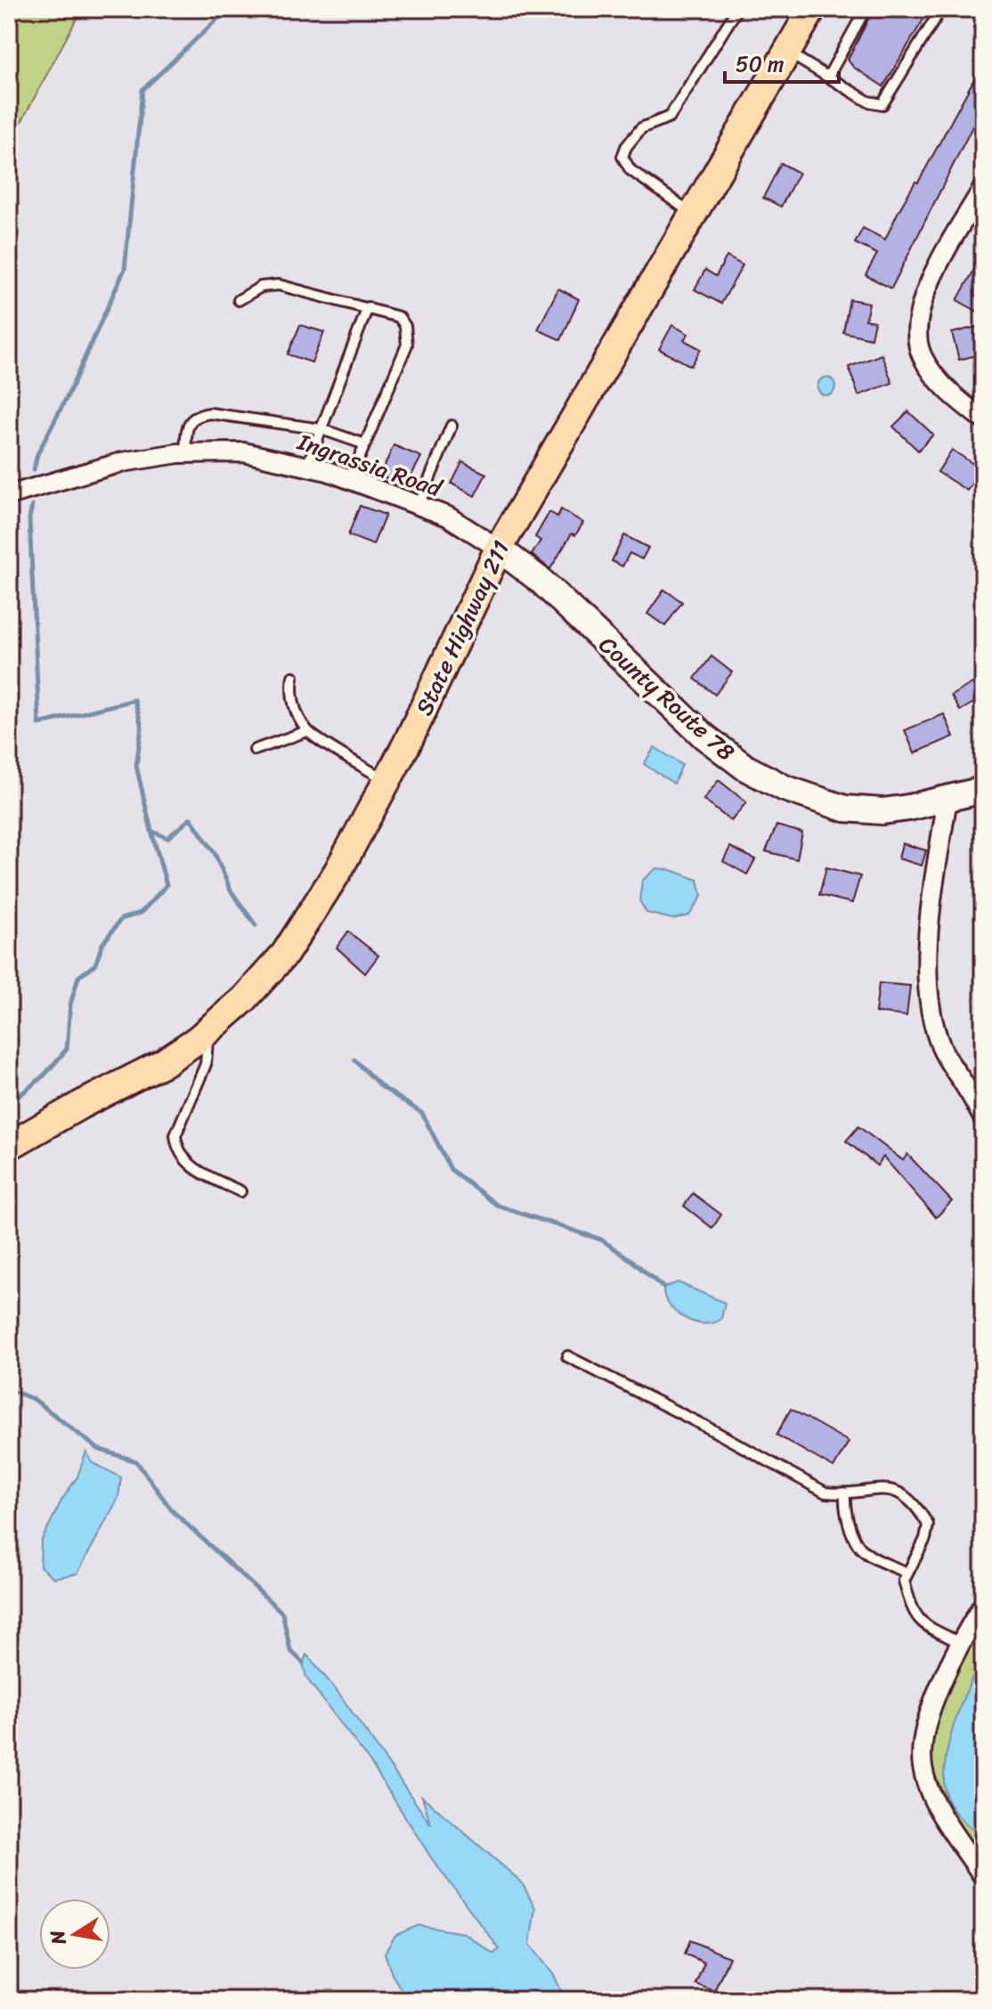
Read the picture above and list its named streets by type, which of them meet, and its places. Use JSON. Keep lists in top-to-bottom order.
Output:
{
  "streets": {
    "main road": ["State Highway 211"],
    "street": ["Ingrassia Road", "County Route 78"]
  },
  "crossings": [
    ["Ingrassia Road", "State Highway 211"],
    ["Ingrassia Road", "County Route 78"],
    ["State Highway 211", "County Route 78"]
  ],
  "scale_bar": "50 m",
  "north": "left"
}
